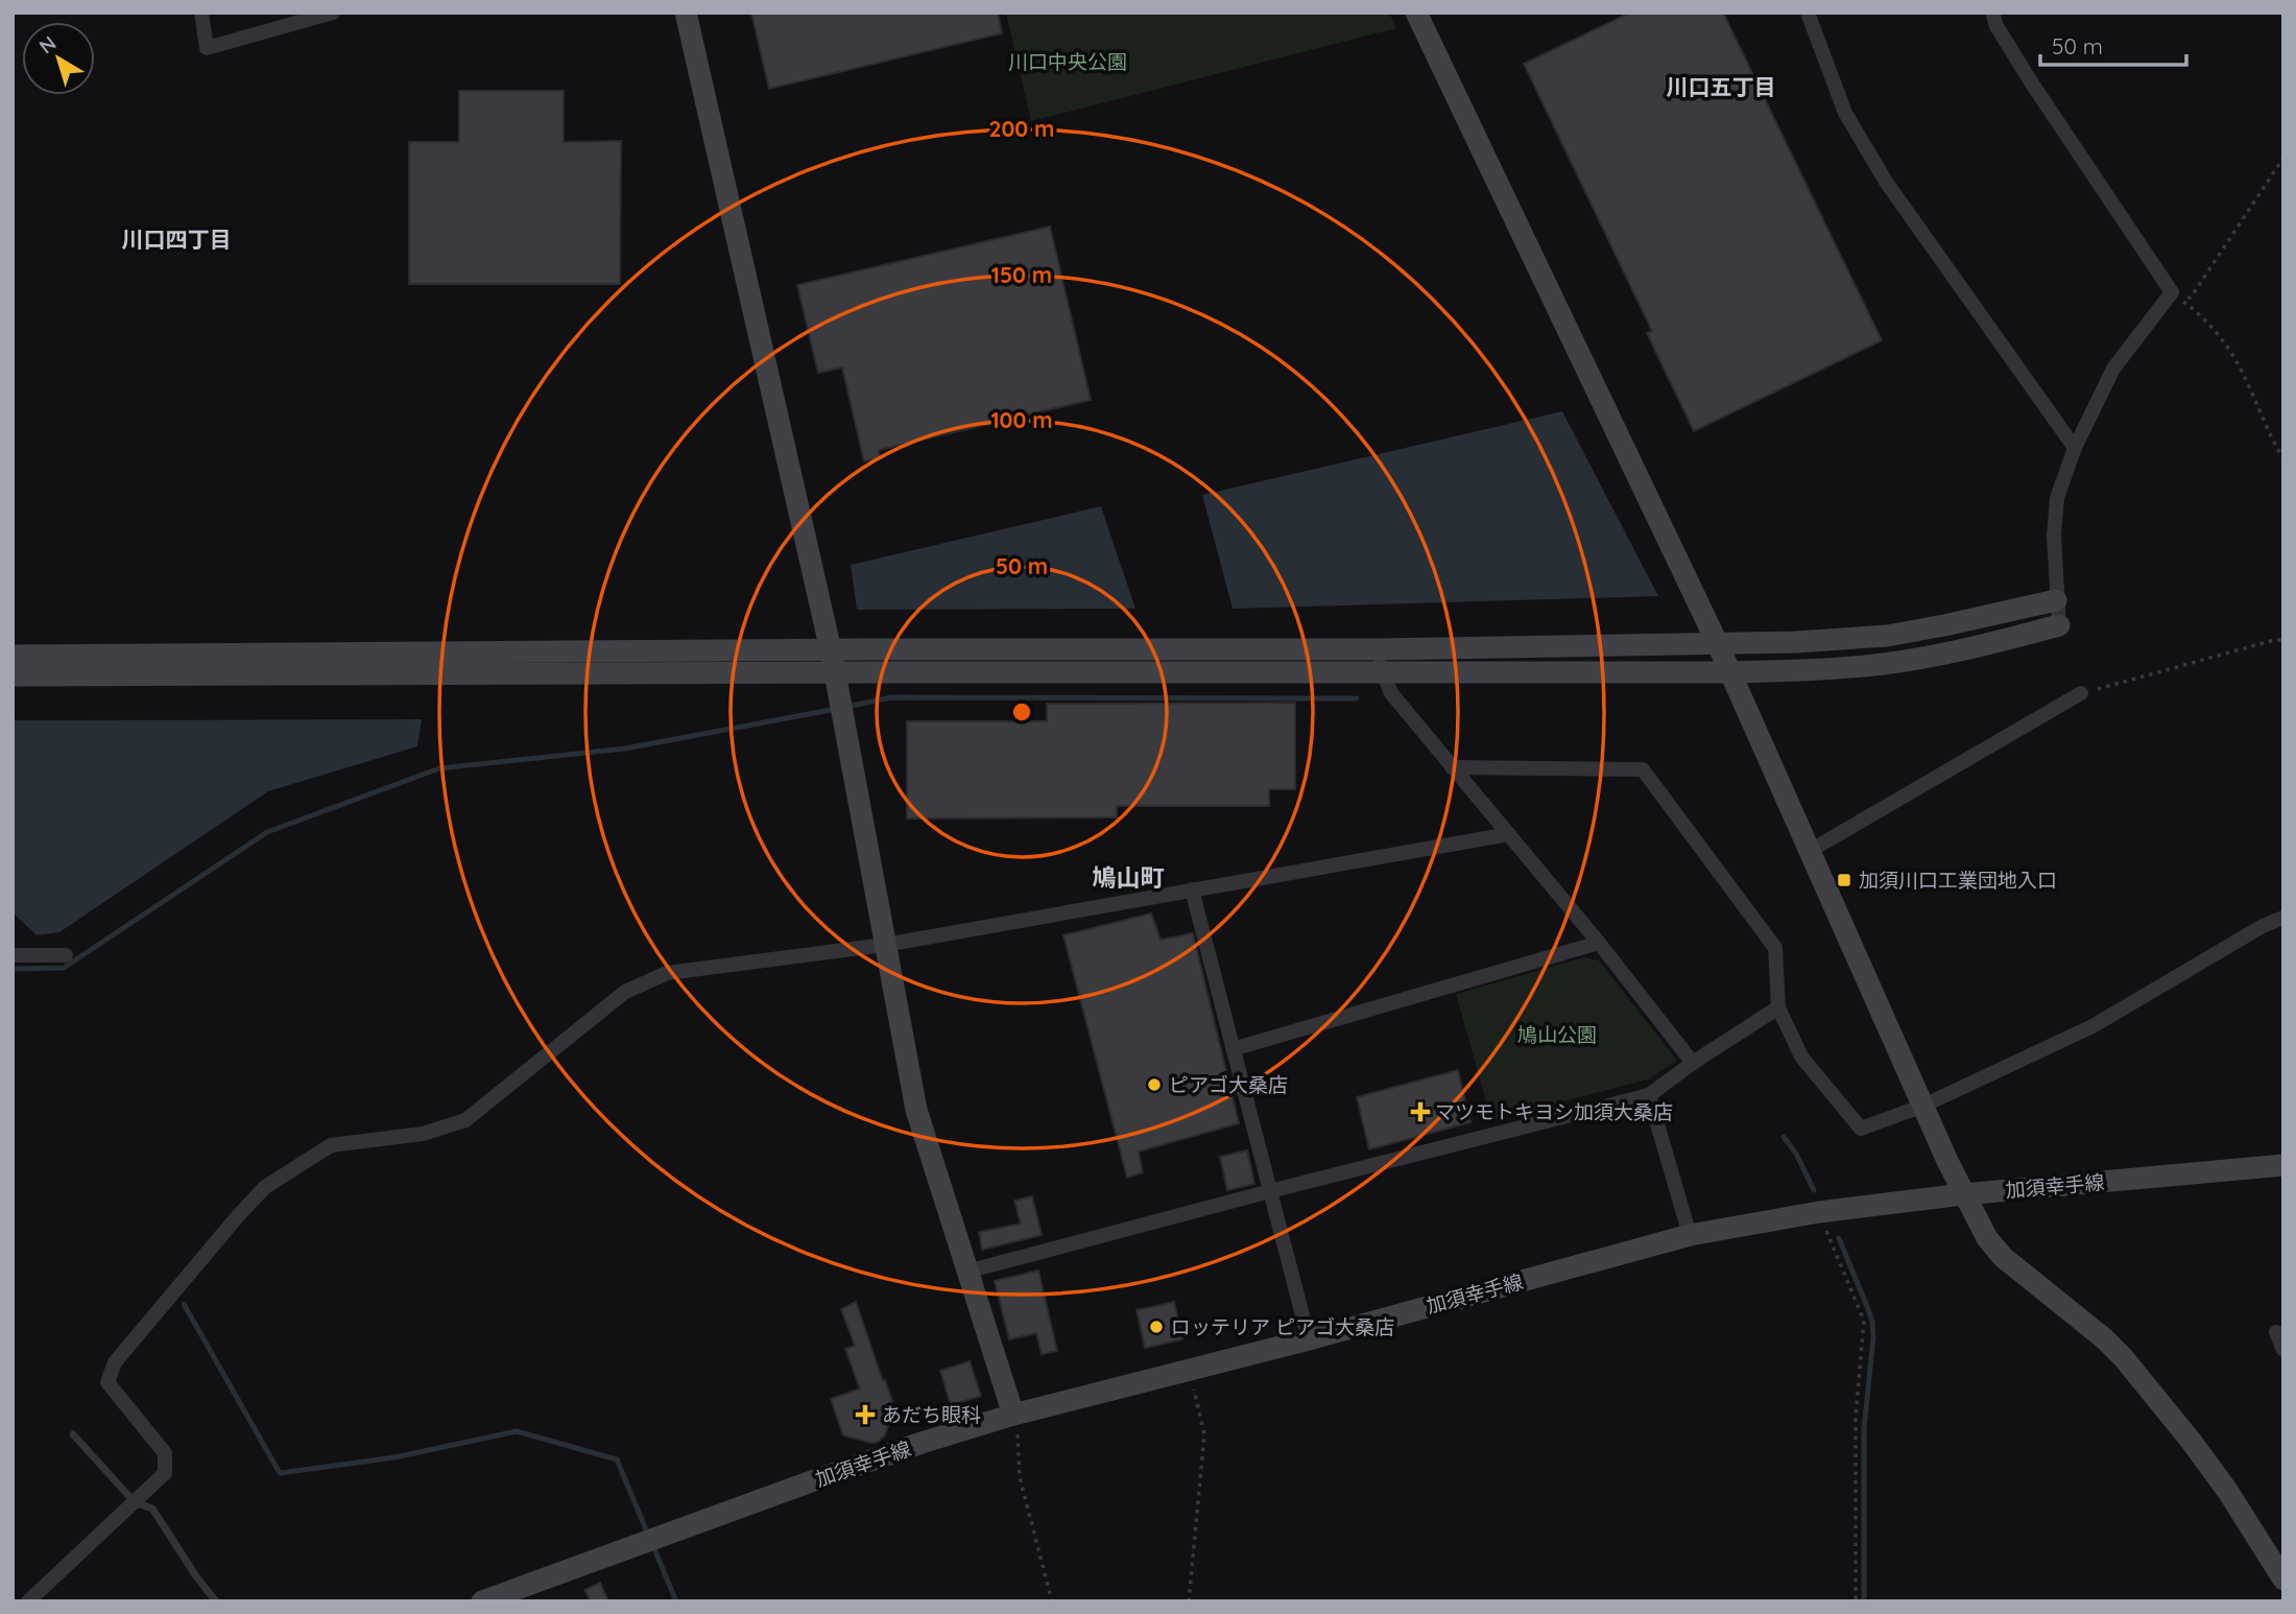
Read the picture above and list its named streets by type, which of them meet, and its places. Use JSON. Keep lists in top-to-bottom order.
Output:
{
  "streets": {
    "street": ["加須幸手線"]
  },
  "districts": ["川口五丁目", "川口四丁目", "鳩山町"],
  "parks": ["川口中央公園", "鳩山公園"],
  "places": {
    "transit": ["加須川口工業団地入口"],
    "other": ["ピアゴ大桑店", "ロッテリア ピアゴ大桑店"],
    "health": ["マツモトキヨシ加須大桑店", "あだち眼科"]
  },
  "scale_bar": "50 m",
  "north": "top left",
  "rings": [
    "200 m",
    "150 m",
    "100 m",
    "50 m"
  ]
}
